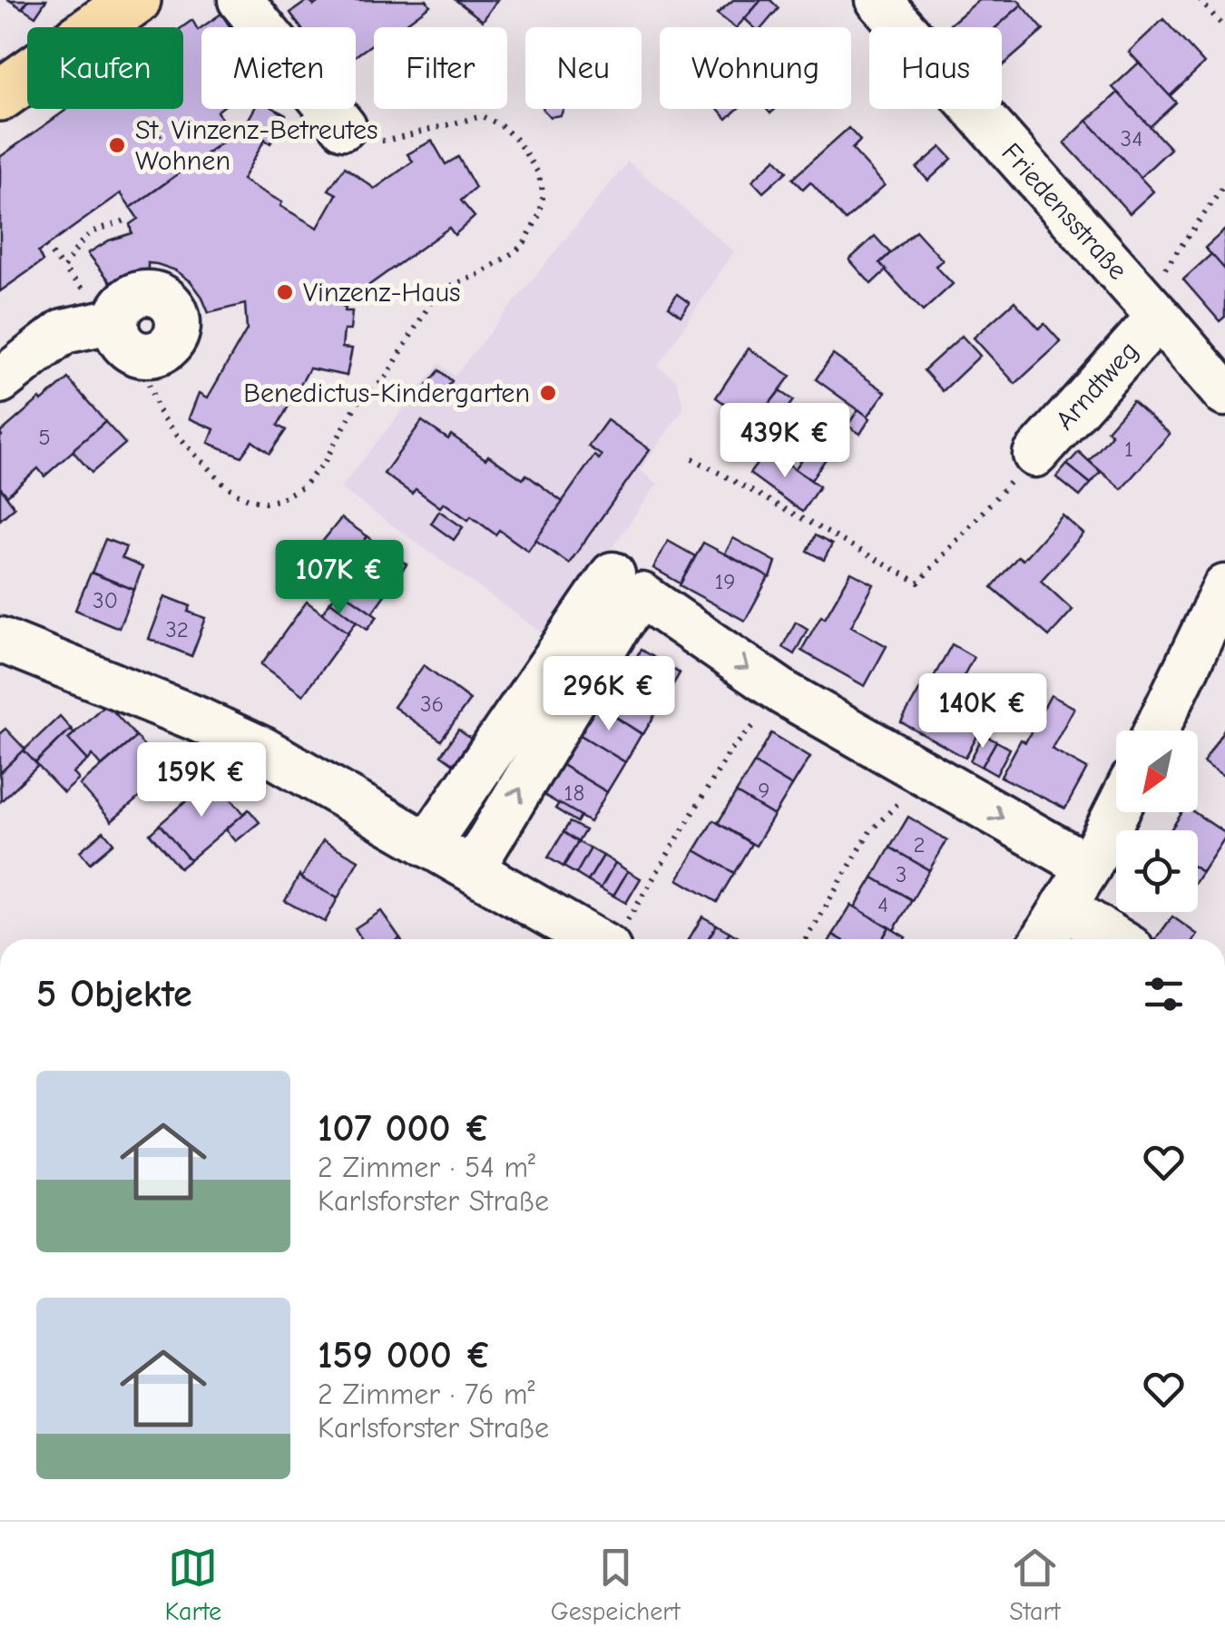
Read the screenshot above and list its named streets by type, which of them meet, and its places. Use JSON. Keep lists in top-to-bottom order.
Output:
{
  "streets": {
    "street": ["Friedensstraße", "Arndtweg"]
  },
  "crossings": [
    ["Friedensstraße", "Arndtweg"]
  ],
  "places": ["St. Vinzenz-Betreutes Wohnen", "Vinzenz-Haus", "Benedictus-Kindergarten"],
  "house_numbers": [
    "34",
    "5",
    "1",
    "19",
    "30",
    "32",
    "36",
    "9",
    "18",
    "2",
    "3",
    "4"
  ],
  "north": "bottom left",
  "page": {
    "chip": [
      "Kaufen",
      "Mieten",
      "Filter",
      "Neu",
      "Wohnung",
      "Haus"
    ],
    "price": [
      "439K €",
      "107K €",
      "296K €",
      "140K €",
      "159K €"
    ],
    "heading": "5 Objekte",
    "list": [
      {
        "name": "107 000 €",
        "note": "2 Zimmer · 54 m² · Karlsforster Straße"
      },
      {
        "name": "159 000 €",
        "note": "2 Zimmer · 76 m² · Karlsforster Straße"
      }
    ],
    "tabs": ["Karte", "Gespeichert", "Start"]
  }
}
